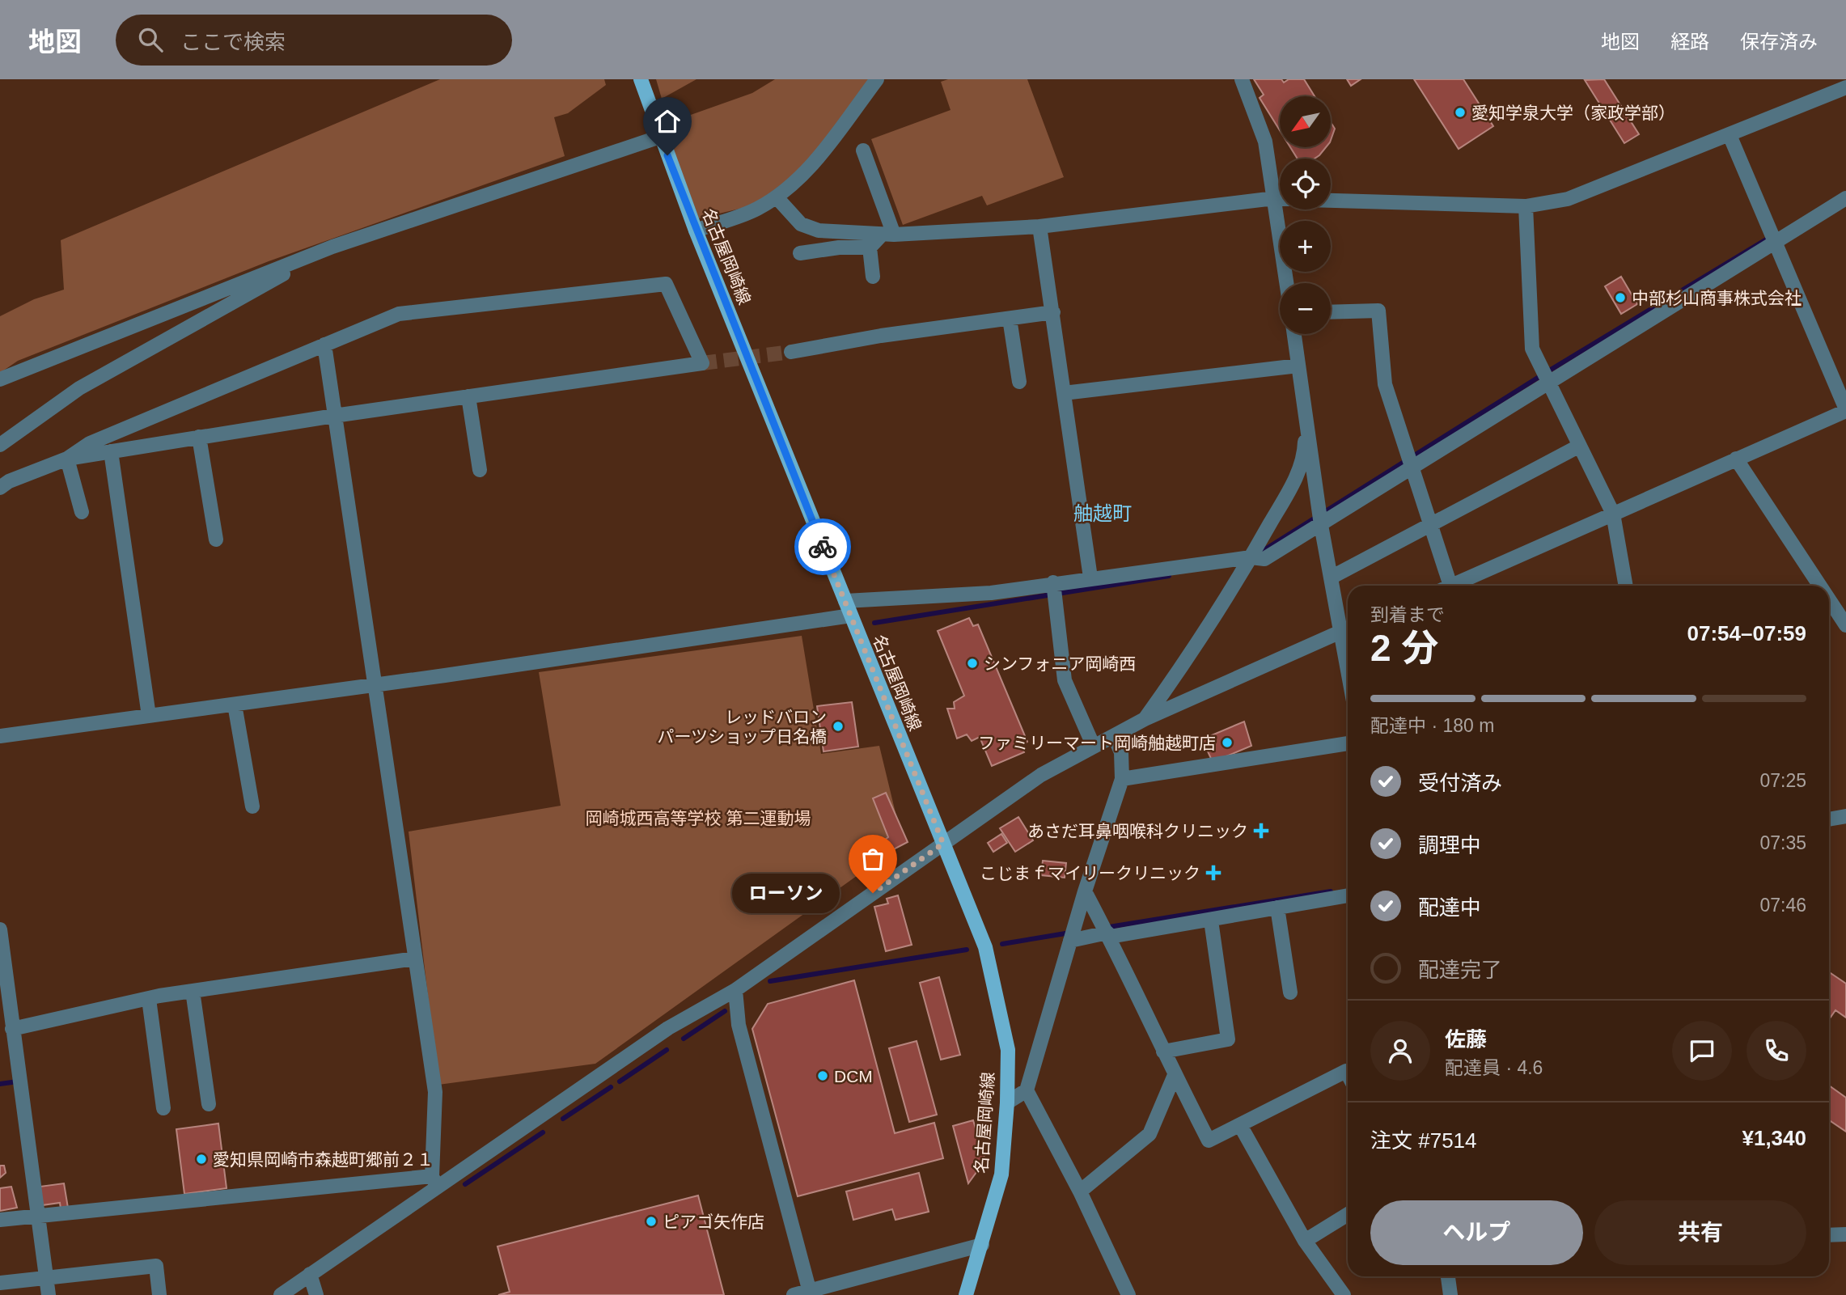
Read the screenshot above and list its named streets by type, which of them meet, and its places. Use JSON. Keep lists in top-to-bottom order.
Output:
{
  "streets": {
    "main road": ["名古屋岡崎線"]
  },
  "districts": ["舳越町"],
  "parks": ["岡崎城西高等学校 第二運動場"],
  "places": {
    "other": [
      "愛知学泉大学（家政学部）",
      "中部杉山商事株式会社",
      "シンフォニア岡崎西",
      "レッドバロン パーツショップ日名橋",
      "ファミリーマート岡崎舳越町店",
      "ローソン",
      "DCM",
      "愛知県岡崎市森越町郷前２１",
      "ピアゴ矢作店"
    ],
    "health": ["あさだ耳鼻咽喉科クリニック", "こじまｆマイリークリニック"]
  },
  "north": "bottom left",
  "page": {
    "header": "地図",
    "search": "ここで検索",
    "nav": ["地図", "経路", "保存済み"],
    "map_buttons": ["+", "−"],
    "heading": ["2 分", "到着まで", "07:54–07:59"],
    "panel": [
      "佐藤",
      "配達員 · 4.6",
      "注文 #7514",
      "¥1,340"
    ],
    "bar": "配達中 · 180 m",
    "list": [
      ["受付済み", "07:25"],
      ["調理中", "07:35"],
      ["配達中", "07:46"],
      "配達完了"
    ],
    "bubble": "ローソン",
    "buttons": ["ヘルプ", "共有"]
  }
}
